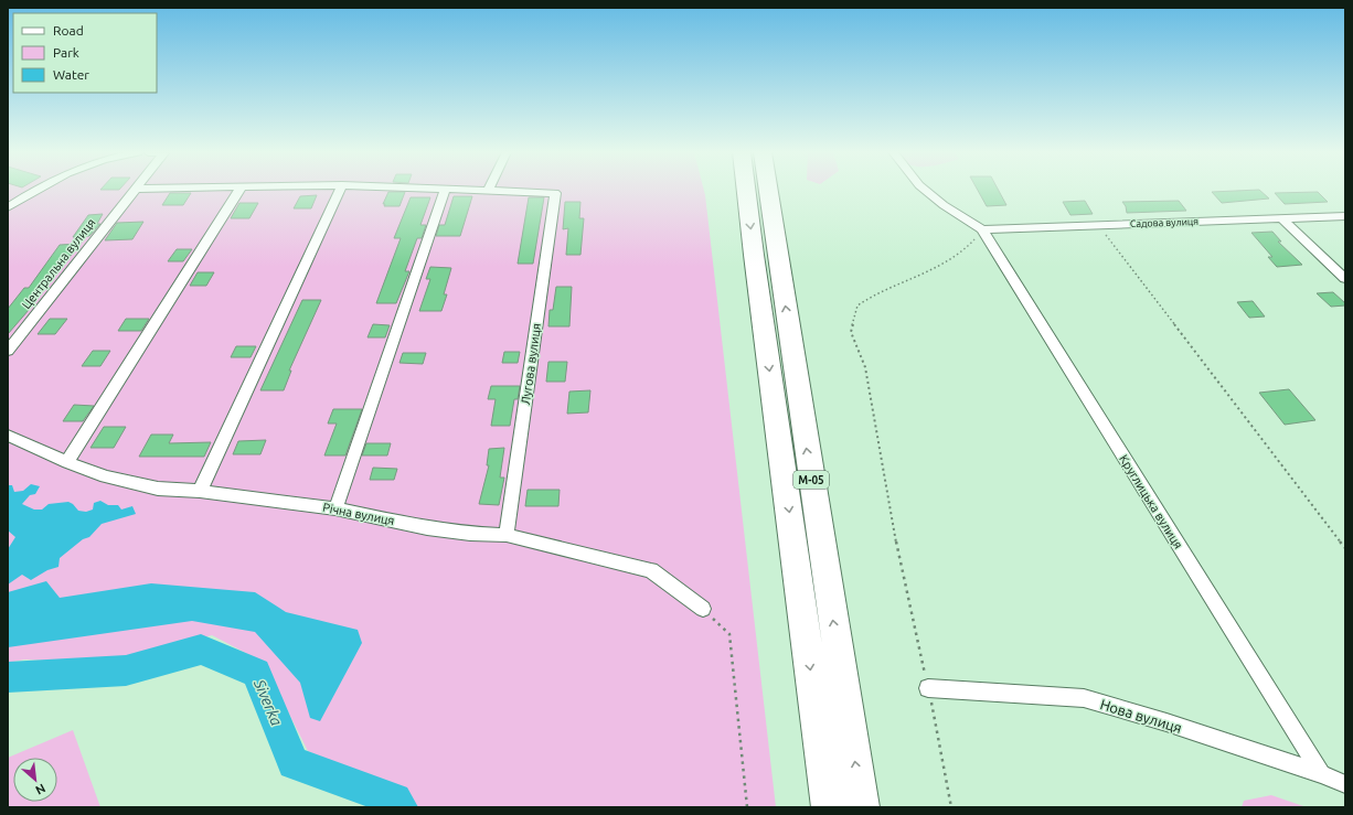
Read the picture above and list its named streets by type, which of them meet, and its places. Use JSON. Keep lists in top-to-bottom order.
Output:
{
  "streets": {
    "highway": ["М-05"],
    "street": [
      "Садова вулиця",
      "Центральна вулиця",
      "Лугова вулиця",
      "Круглицька вулиця",
      "Річна вулиця",
      "Нова вулиця"
    ]
  },
  "crossings": [
    ["Садова вулиця", "Круглицька вулиця"],
    ["Лугова вулиця", "Річна вулиця"],
    ["Круглицька вулиця", "Нова вулиця"]
  ],
  "water": ["Siverka"],
  "legend": ["Road", "Park", "Water"],
  "north": "bottom right"
}
